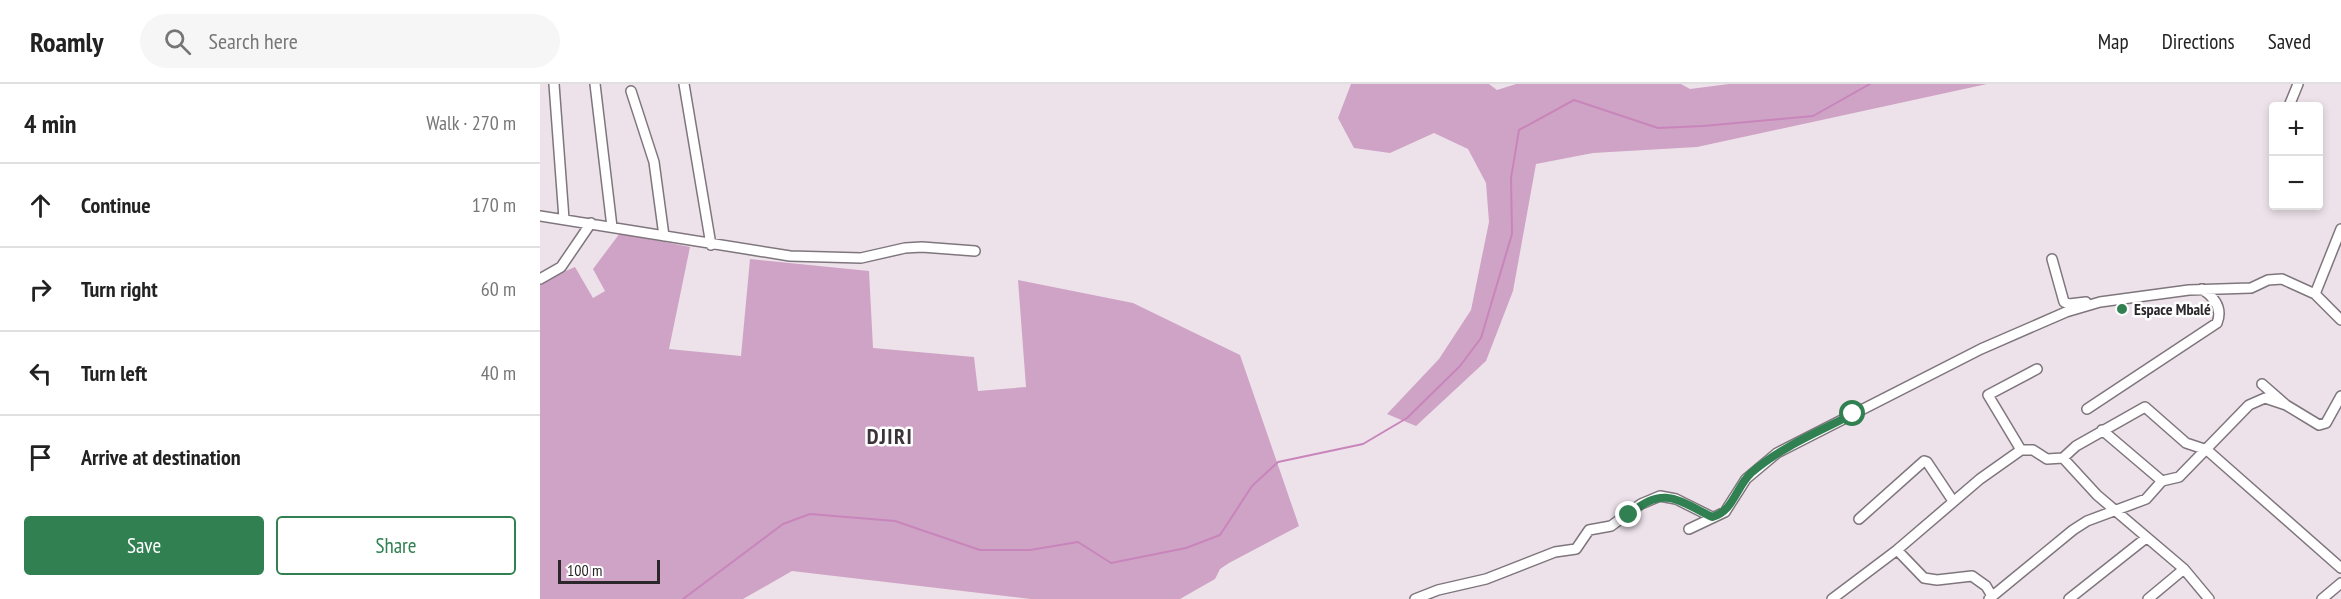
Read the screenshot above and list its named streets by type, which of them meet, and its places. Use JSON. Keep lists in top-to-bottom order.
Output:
{
  "districts": ["DJIRI"],
  "places": ["Espace Mbalé"],
  "scale_bar": "100 m",
  "page": {
    "header": "Roamly",
    "search": "Search here",
    "nav": ["Map", "Directions", "Saved"],
    "heading": ["4 min", "Walk · 270 m"],
    "map_buttons": ["+", "−"],
    "list": [
      ["Continue", "170 m"],
      ["Turn right", "60 m"],
      ["Turn left", "40 m"],
      "Arrive at destination"
    ],
    "buttons": ["Save", "Share"],
    "scale": "100 m"
  }
}
